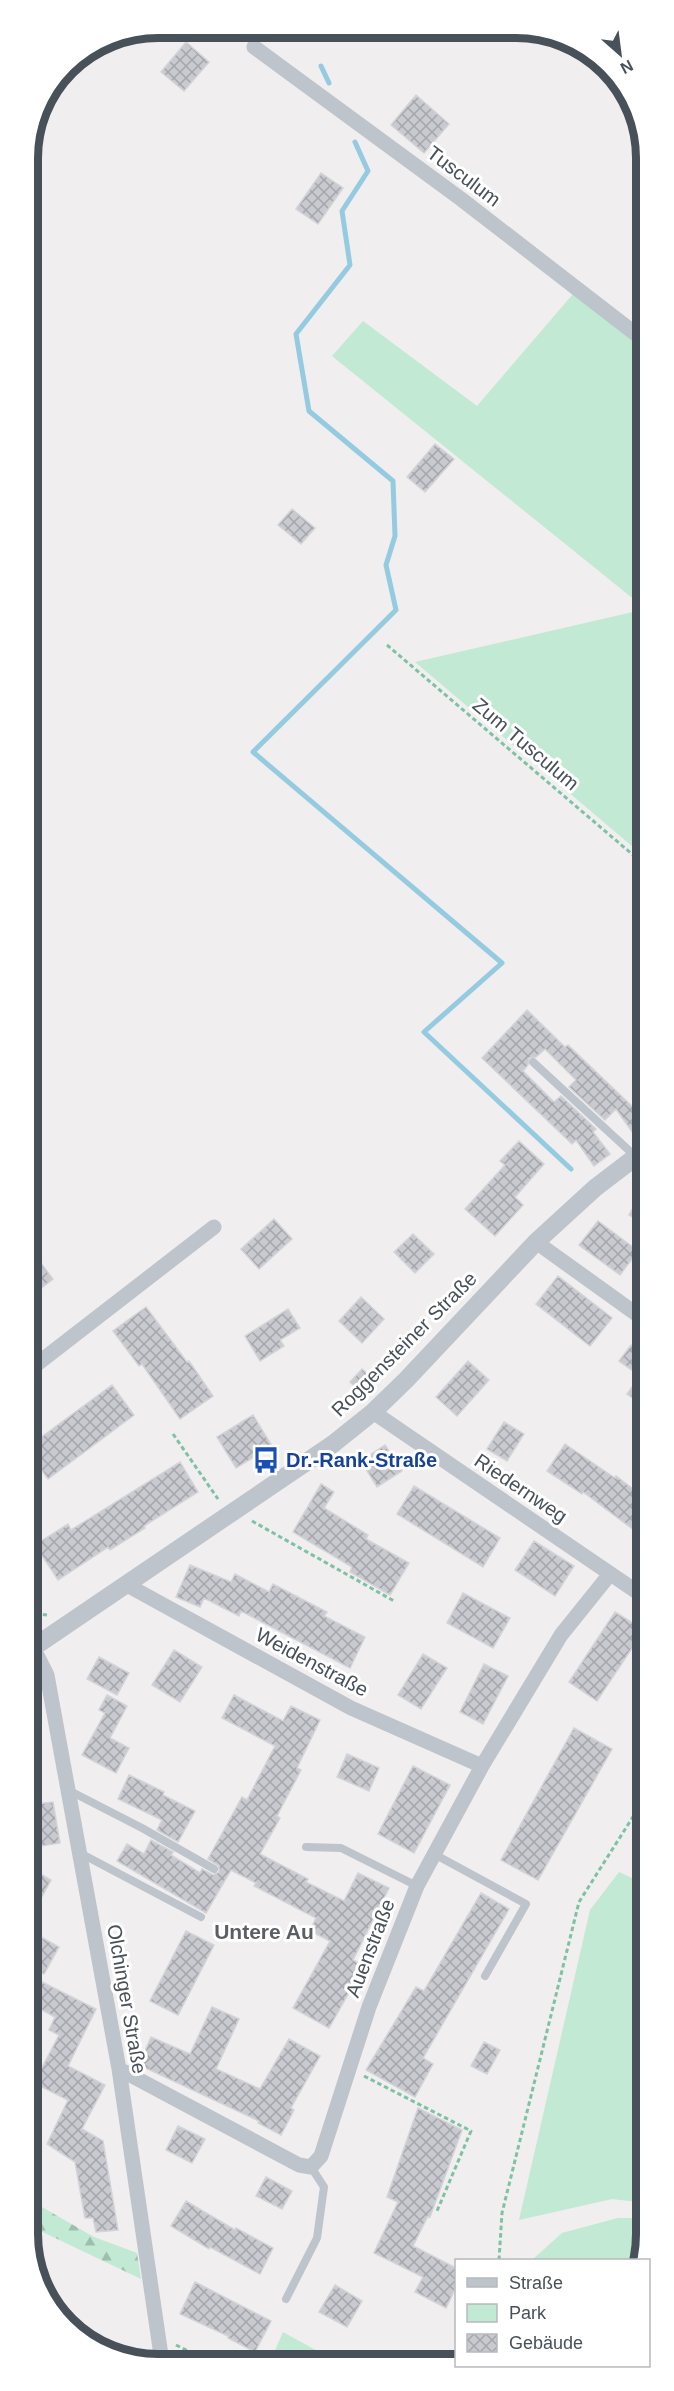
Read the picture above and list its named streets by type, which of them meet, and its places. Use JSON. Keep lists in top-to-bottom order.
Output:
{
  "streets": {
    "street": [
      "Tusculum",
      "Roggensteiner Straße",
      "Riedernweg",
      "Weidenstraße",
      "Auenstraße",
      "Olchinger Straße"
    ],
    "path": ["Zum Tusculum"]
  },
  "crossings": [
    ["Roggensteiner Straße", "Riedernweg"],
    ["Roggensteiner Straße", "Weidenstraße"],
    ["Riedernweg", "Auenstraße"],
    ["Weidenstraße", "Auenstraße"]
  ],
  "districts": ["Untere Au"],
  "places": {
    "bus stop": ["Dr.-Rank-Straße"]
  },
  "legend": ["Straße", "Park", "Gebäude"],
  "north": "bottom right"
}
